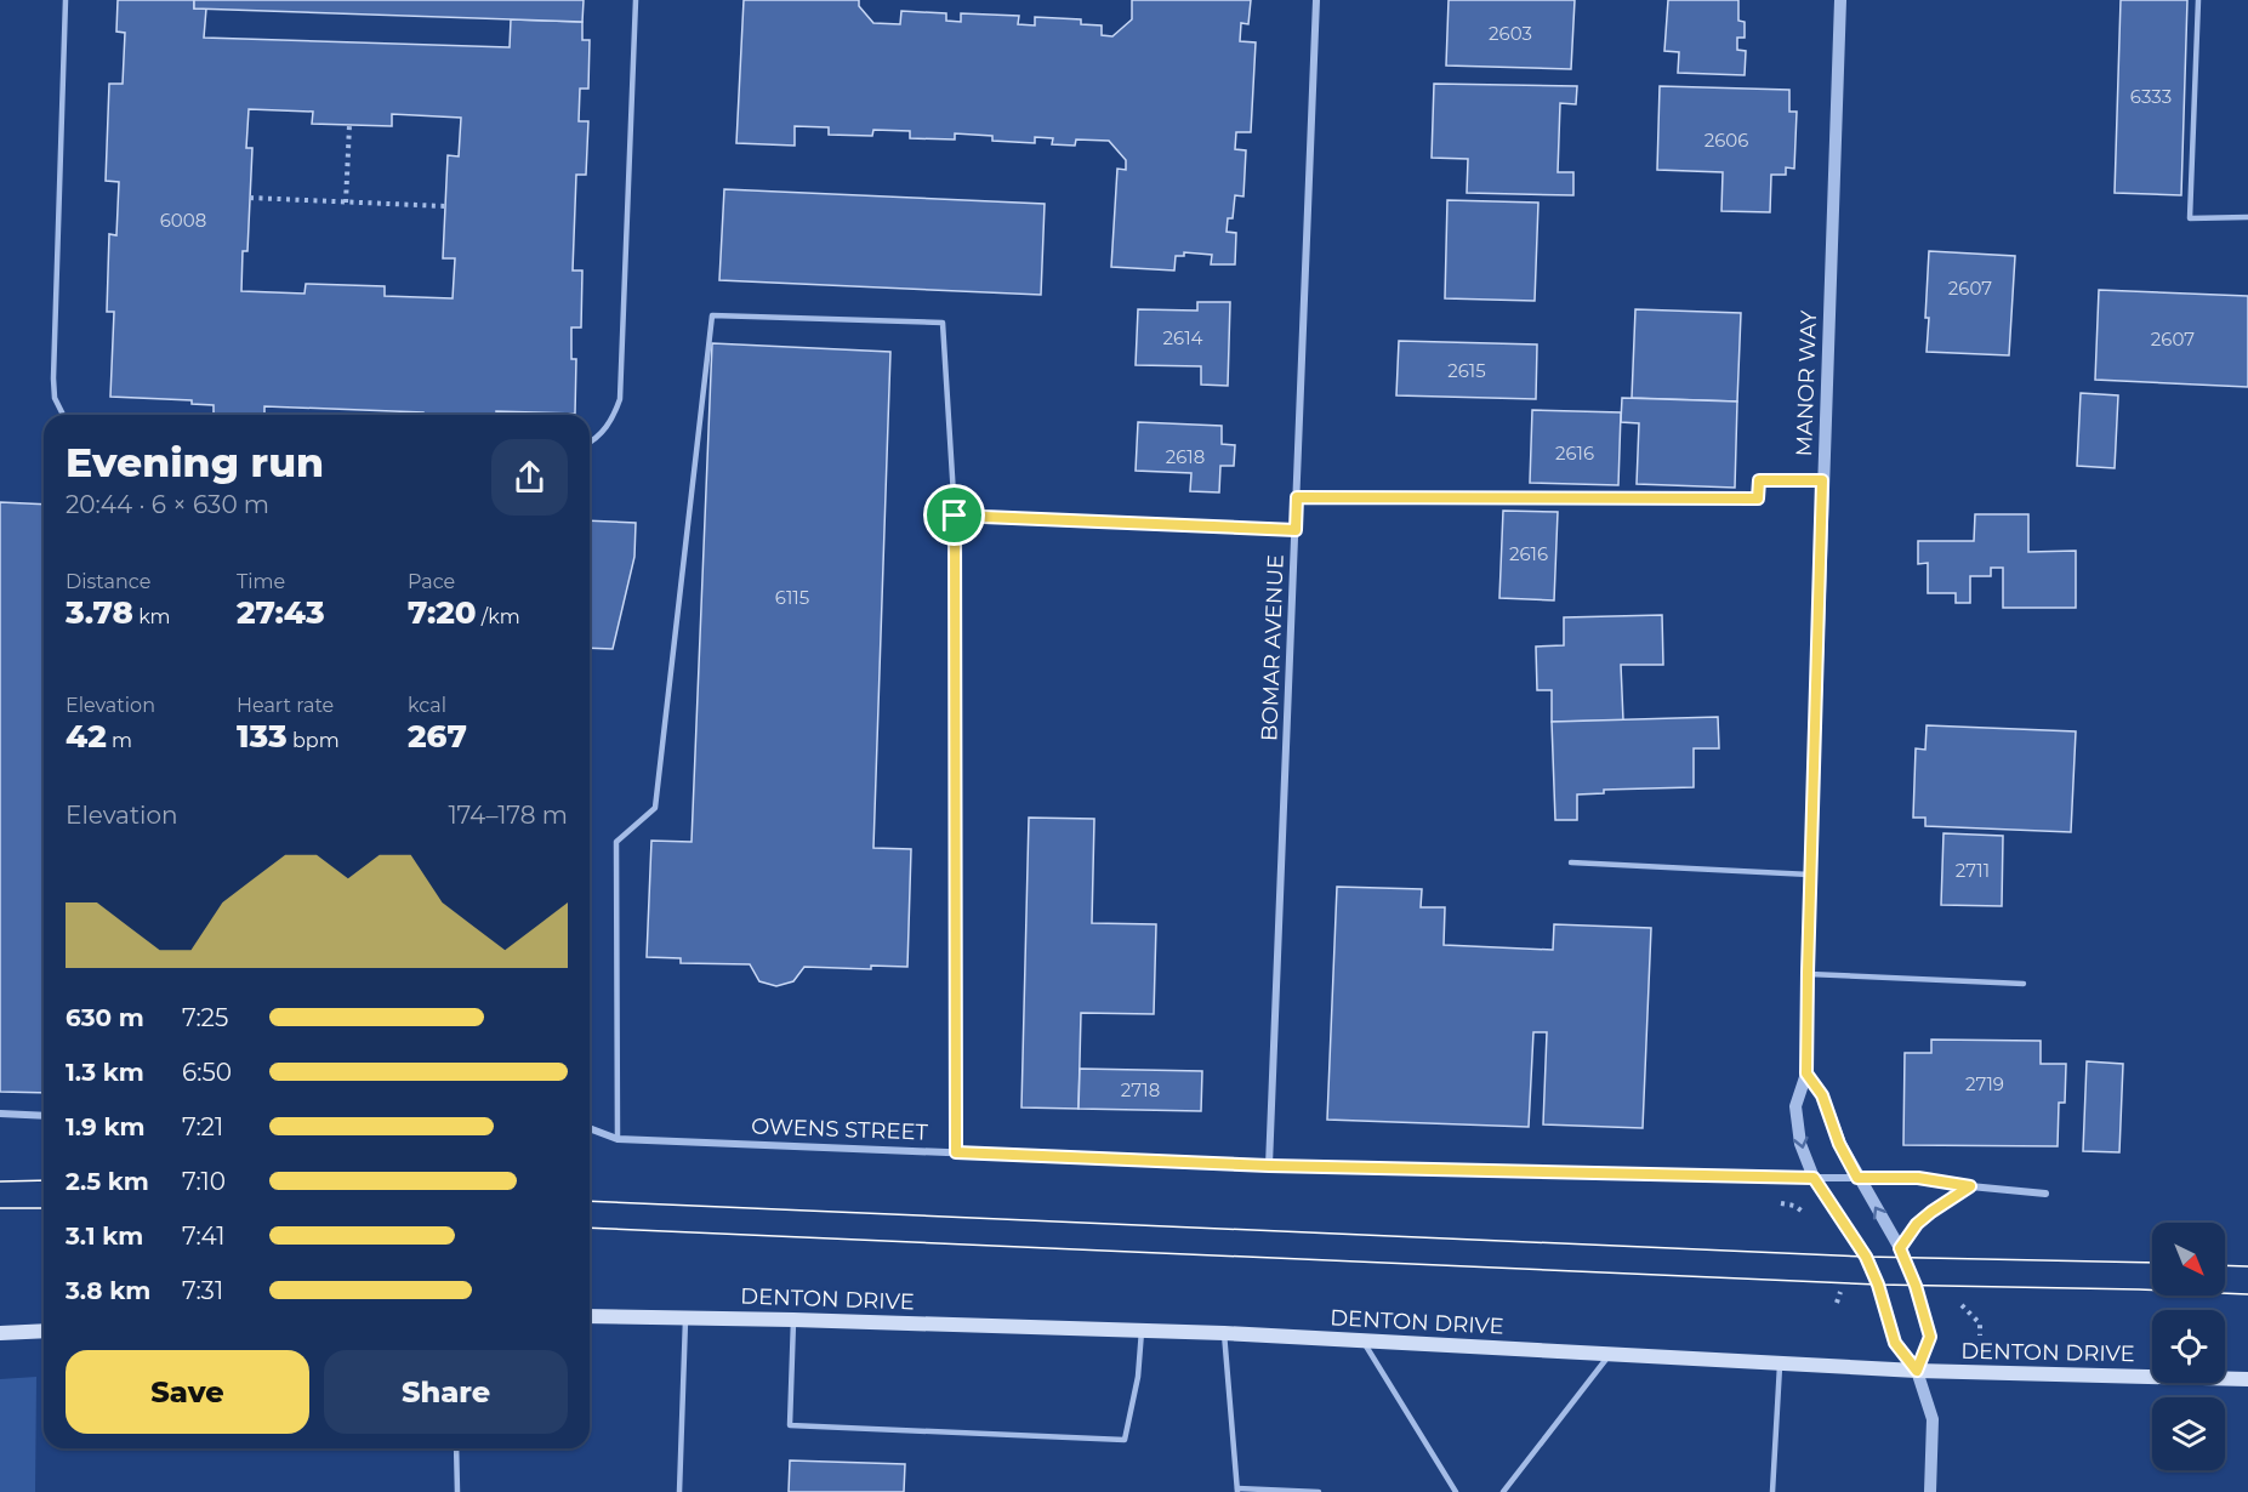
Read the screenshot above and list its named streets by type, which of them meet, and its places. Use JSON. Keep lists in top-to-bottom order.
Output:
{
  "streets": {
    "main road": ["DENTON DRIVE"],
    "street": ["MANOR WAY", "BOMAR AVENUE", "OWENS STREET"]
  },
  "crossings": [
    ["MANOR WAY", "OWENS STREET"],
    ["MANOR WAY", "DENTON DRIVE"],
    ["BOMAR AVENUE", "OWENS STREET"]
  ],
  "house_numbers": [
    "2603",
    "6333",
    "2606",
    "6008",
    "2607",
    "2614",
    "2607",
    "2615",
    "2616",
    "2618",
    "2616",
    "6115",
    "2711",
    "2719",
    "2718"
  ],
  "north": "bottom right",
  "page": {
    "heading": ["Evening run", "20:44 · 6 × 630 m"],
    "stats": [
      ["Distance", "3.78 km"],
      ["Time", "27:43"],
      ["Pace", "7:20 /km"],
      ["Elevation", "42 m"],
      ["Heart rate", "133 bpm"],
      ["kcal", "267"]
    ],
    "chart": ["Elevation", "174–178 m"],
    "list": [
      {
        "name": "630 m",
        "note": "7:25"
      },
      {
        "name": "1.3 km",
        "note": "6:50"
      },
      {
        "name": "1.9 km",
        "note": "7:21"
      },
      {
        "name": "2.5 km",
        "note": "7:10"
      },
      {
        "name": "3.1 km",
        "note": "7:41"
      },
      {
        "name": "3.8 km",
        "note": "7:31"
      }
    ],
    "buttons": ["Save", "Share"]
  }
}
